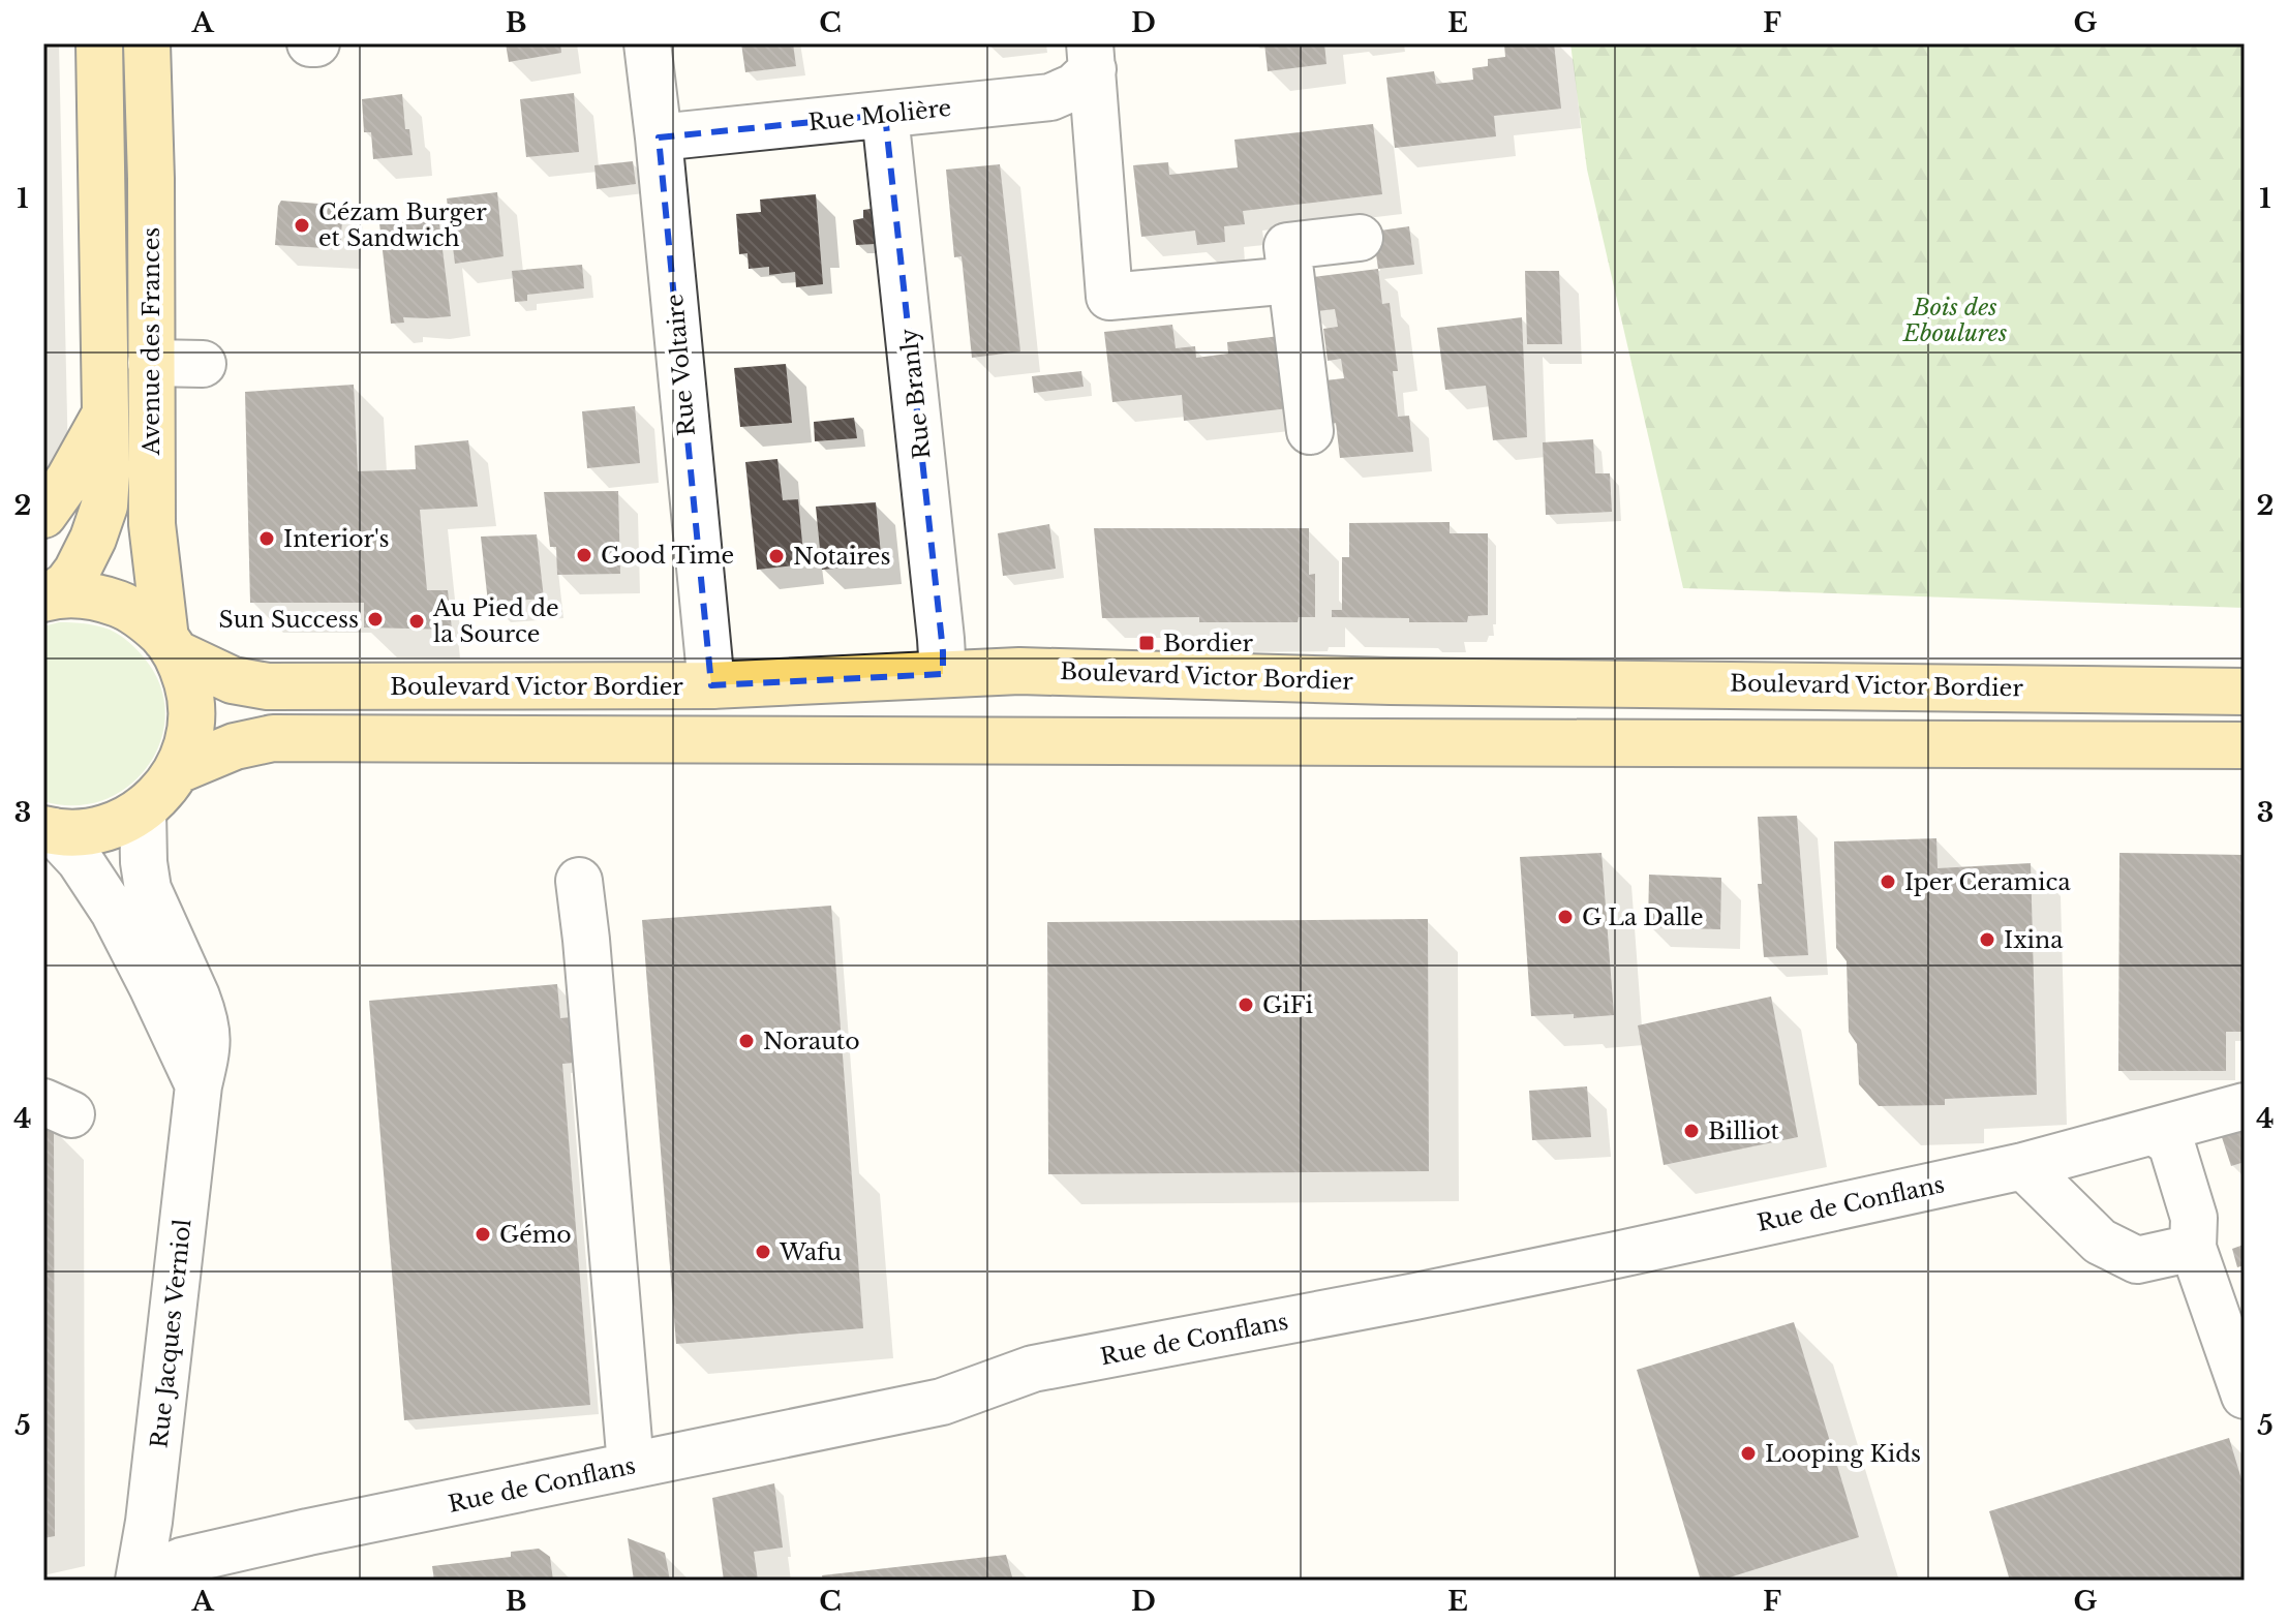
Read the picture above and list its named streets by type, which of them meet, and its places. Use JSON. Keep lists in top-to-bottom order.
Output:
{
  "streets": {
    "main road": ["Avenue des Frances", "Boulevard Victor Bordier"],
    "street": [
      "Rue Molière",
      "Rue Voltaire",
      "Rue Branly",
      "Rue de Conflans",
      "Rue Jacques Verniol"
    ]
  },
  "crossings": [
    ["Rue Molière", "Rue Voltaire"],
    ["Rue Molière", "Rue Branly"],
    ["Avenue des Frances", "Boulevard Victor Bordier"],
    ["Rue Voltaire", "Boulevard Victor Bordier"],
    ["Rue Branly", "Boulevard Victor Bordier"]
  ],
  "parks": ["Bois des Eboulures"],
  "places": {
    "other": [
      "Cézam Burger et Sandwich",
      "Interior's",
      "Good Time",
      "Notaires",
      "Sun Success",
      "Au Pied de la Source",
      "Iper Ceramica",
      "G La Dalle",
      "Ixina",
      "GiFi",
      "Norauto",
      "Billiot",
      "Gémo",
      "Wafu",
      "Looping Kids"
    ],
    "transit": ["Bordier"]
  },
  "grid": {
    "columns": [
      "A",
      "B",
      "C",
      "D",
      "E",
      "F",
      "G"
    ],
    "rows": [
      "1",
      "2",
      "3",
      "4",
      "5"
    ]
  }
}
